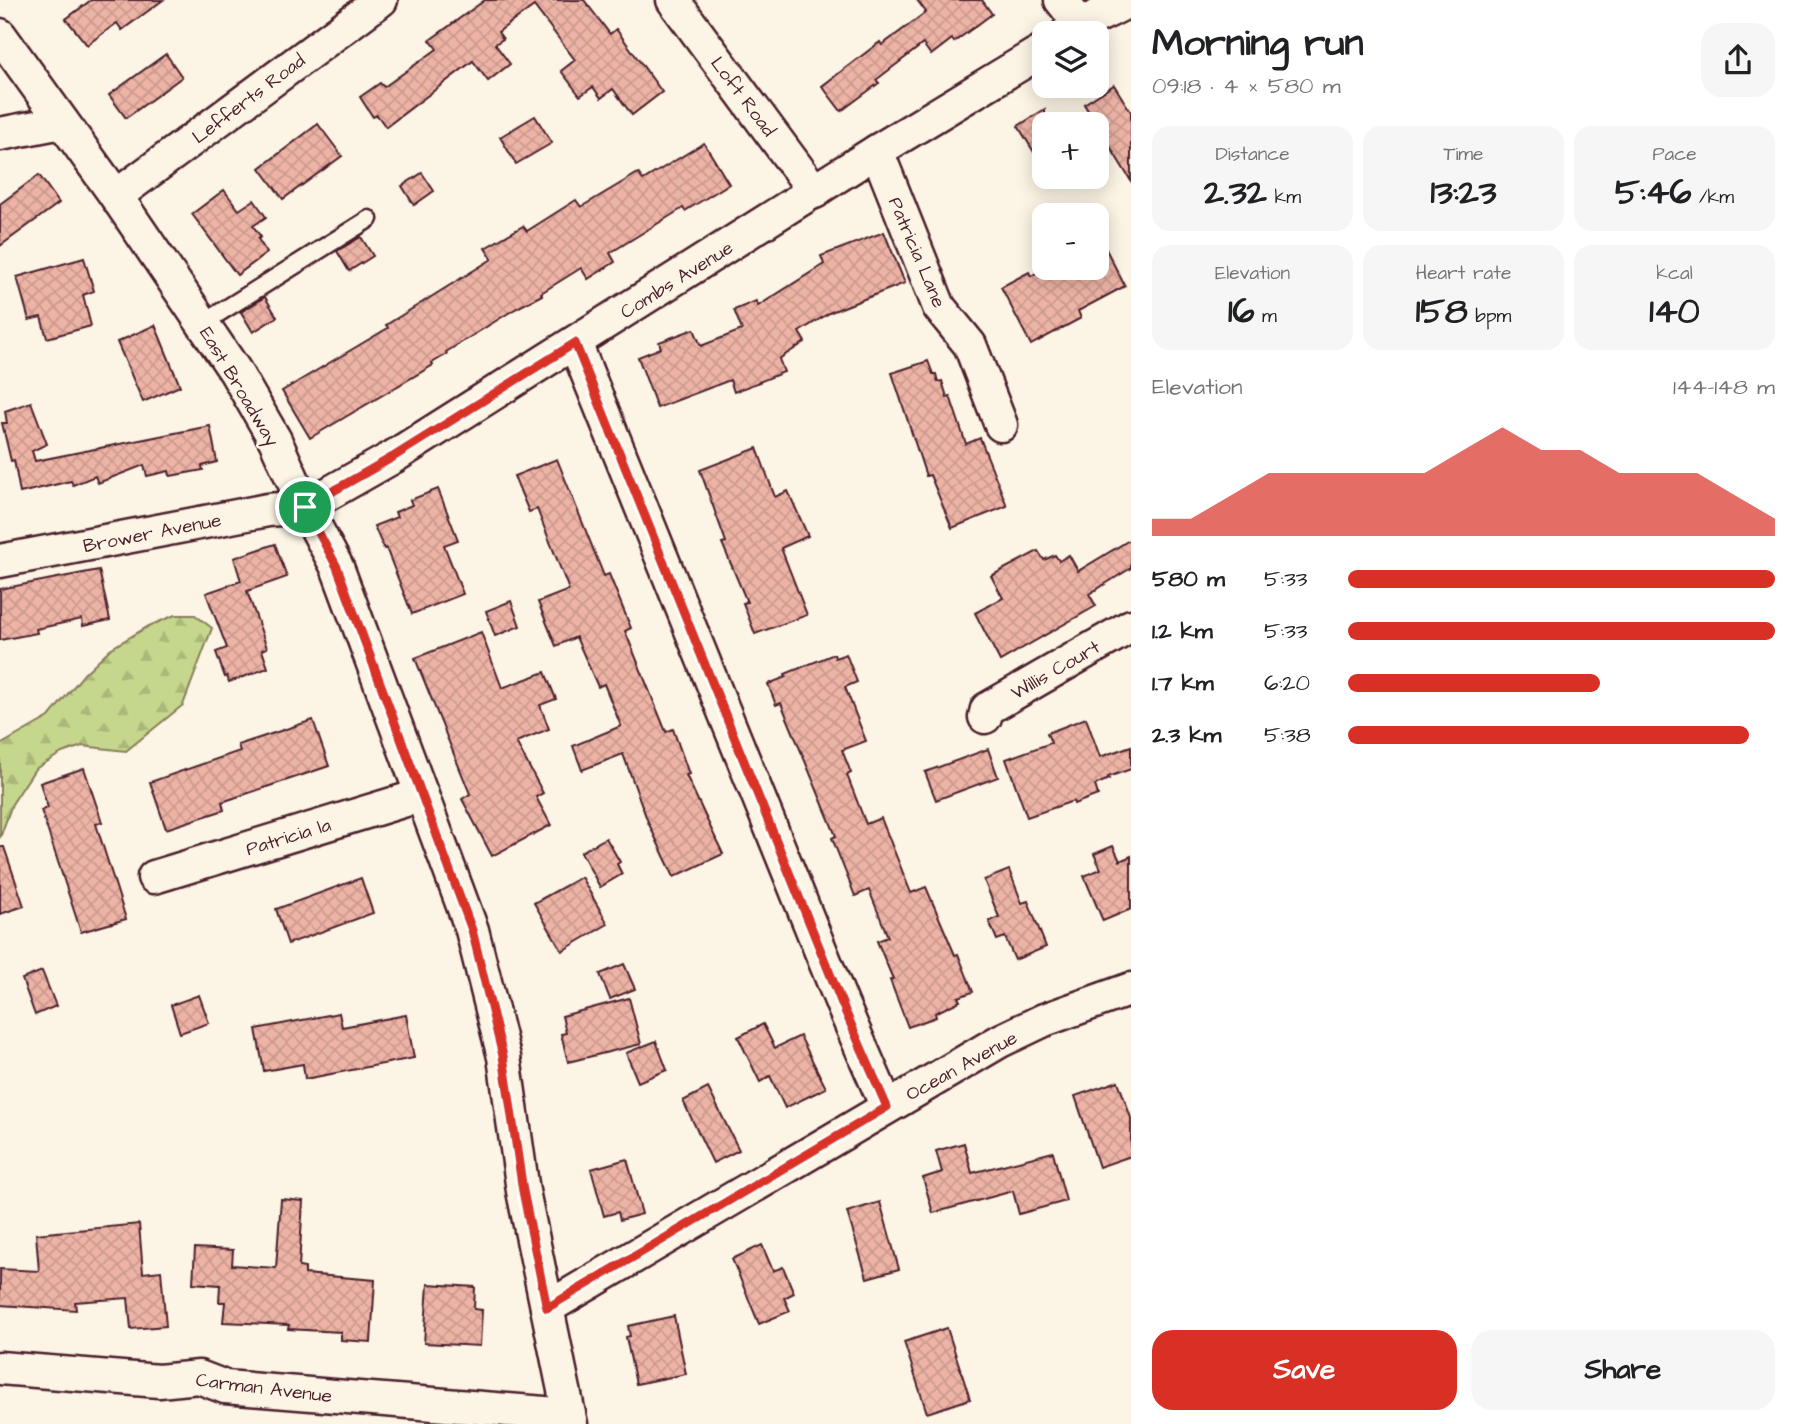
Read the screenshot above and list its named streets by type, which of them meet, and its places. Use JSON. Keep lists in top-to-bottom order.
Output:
{
  "streets": {
    "street": [
      "Loft Road",
      "Lefferts Road",
      "Patricia Lane",
      "Combs Avenue",
      "East Broadway",
      "Brower Avenue",
      "Willis Court",
      "Patricia la",
      "Ocean Avenue",
      "Carman Avenue"
    ]
  },
  "crossings": [
    ["Loft Road", "Combs Avenue"],
    ["Lefferts Road", "East Broadway"],
    ["Patricia Lane", "Combs Avenue"],
    ["Combs Avenue", "East Broadway"],
    ["Combs Avenue", "Brower Avenue"],
    ["East Broadway", "Brower Avenue"],
    ["East Broadway", "Patricia la"],
    ["East Broadway", "Ocean Avenue"],
    ["East Broadway", "Carman Avenue"]
  ],
  "page": {
    "heading": ["Morning run", "09:18 · 4 × 580 m"],
    "map_buttons": ["+", "−"],
    "stats": [
      ["Distance", "2.32 km"],
      ["Time", "13:23"],
      ["Pace", "5:46 /km"],
      ["Elevation", "16 m"],
      ["Heart rate", "158 bpm"],
      ["kcal", "140"]
    ],
    "chart": ["Elevation", "144–148 m"],
    "list": [
      {
        "name": "580 m",
        "note": "5:33"
      },
      {
        "name": "1.2 km",
        "note": "5:33"
      },
      {
        "name": "1.7 km",
        "note": "6:20"
      },
      {
        "name": "2.3 km",
        "note": "5:38"
      }
    ],
    "buttons": ["Save", "Share"]
  }
}
